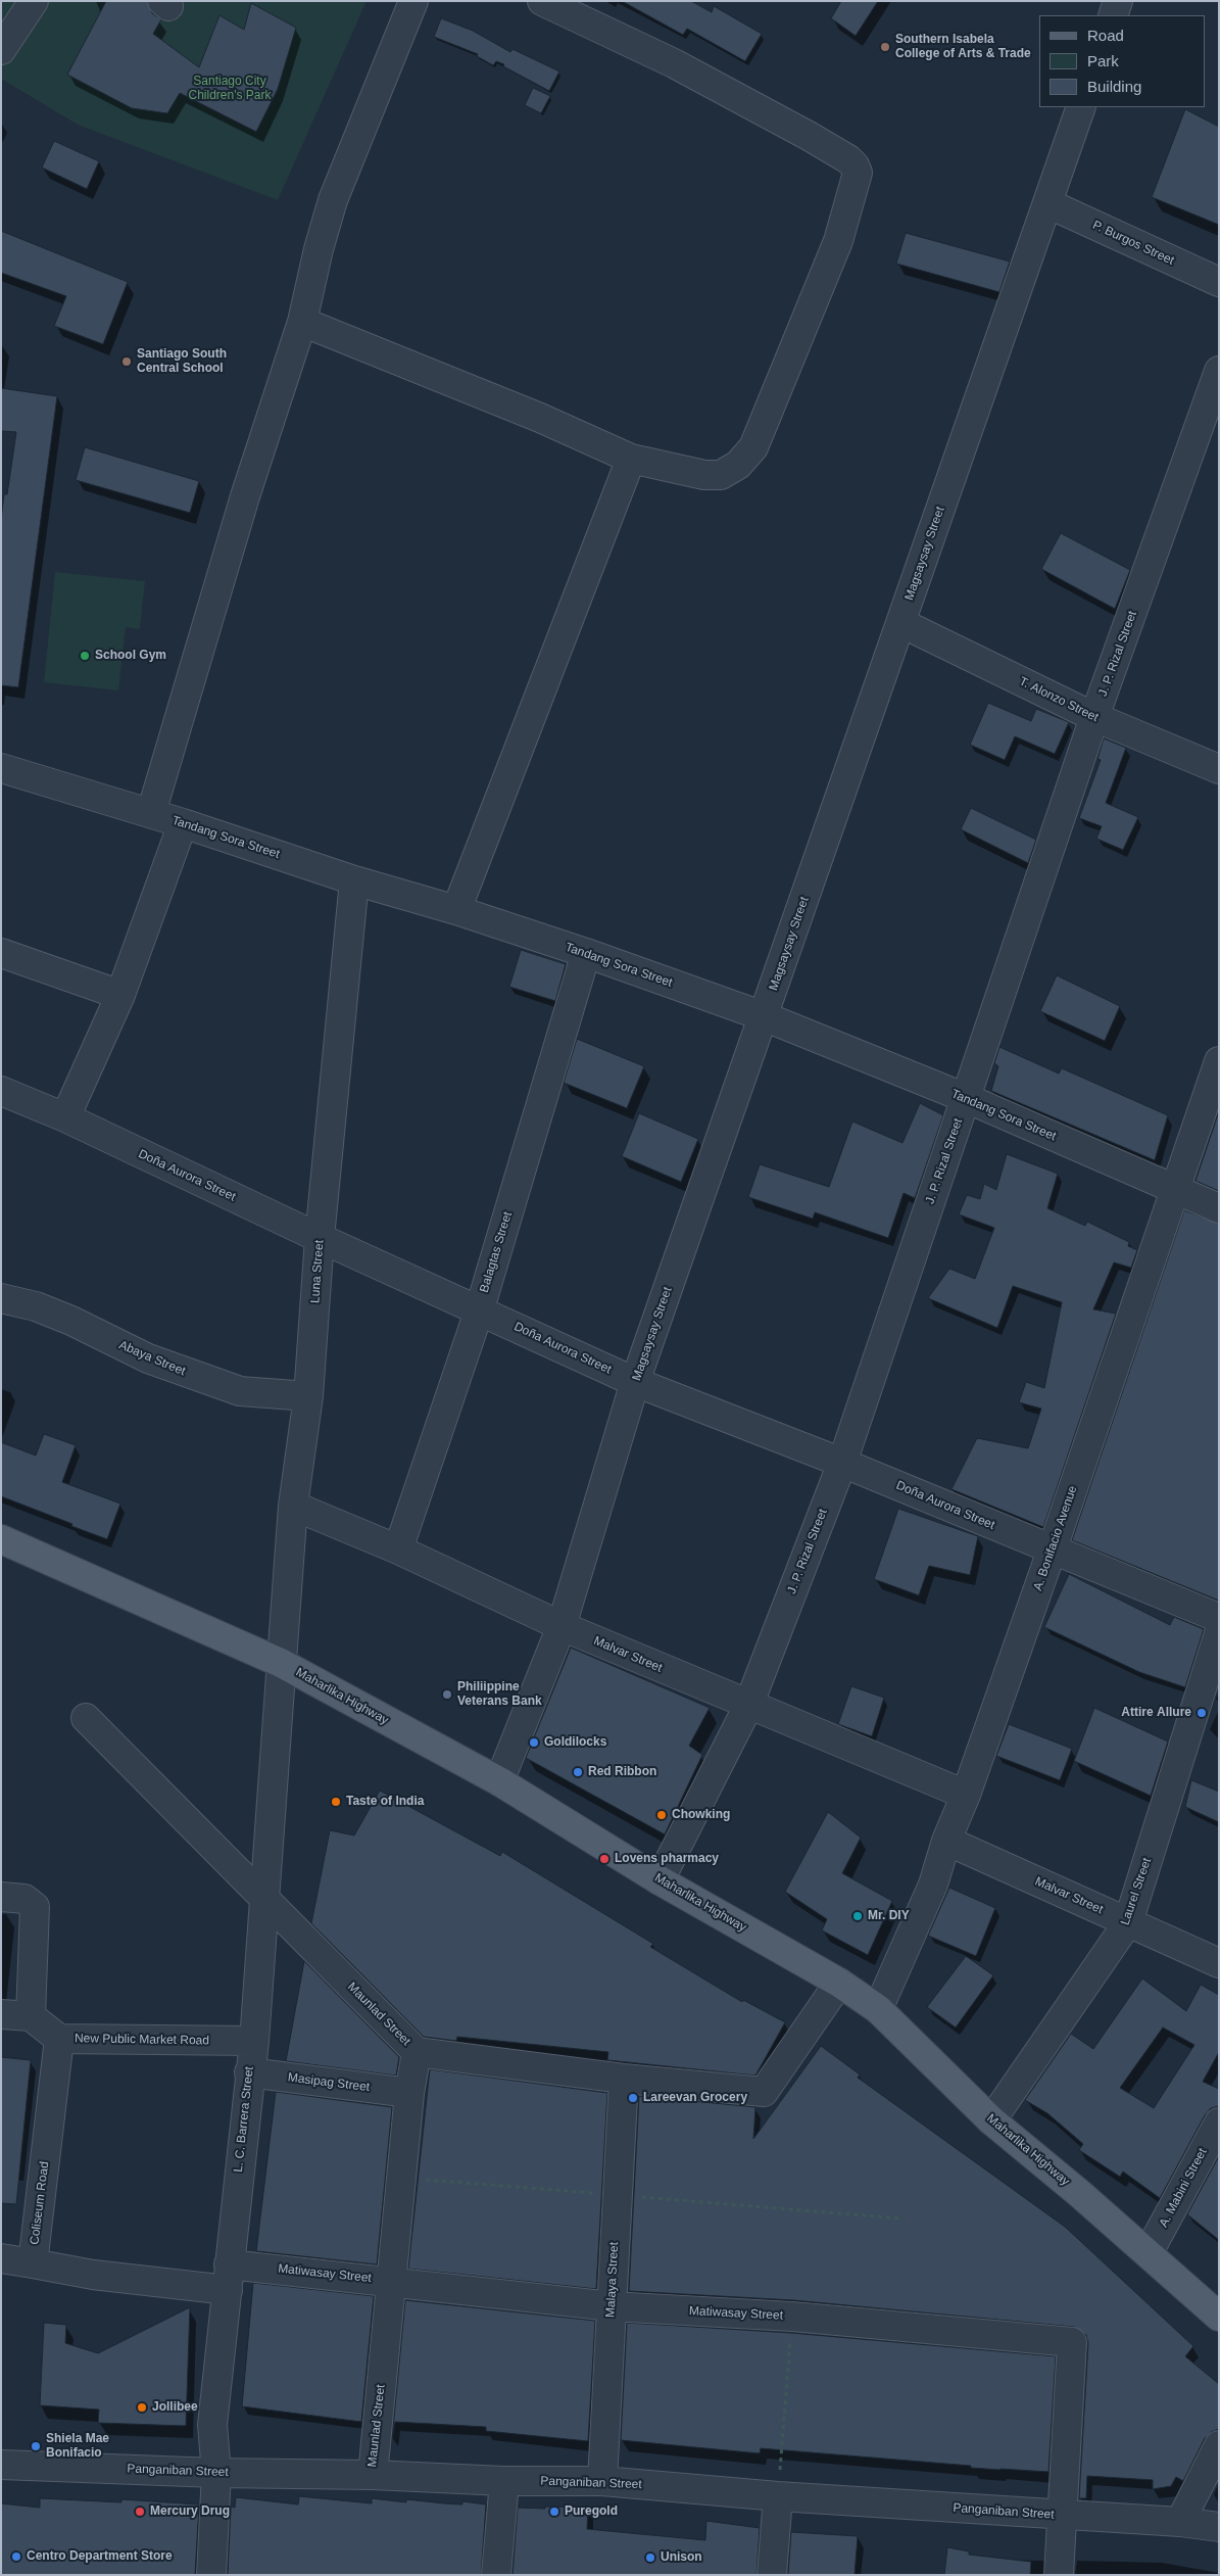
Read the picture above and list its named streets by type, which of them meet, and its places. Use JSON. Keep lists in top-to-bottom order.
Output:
{
  "streets": {
    "main road": ["Maharlika Highway"],
    "street": [
      "P. Burgos Street",
      "Magsaysay Street",
      "J. P. Rizal Street",
      "T. Alonzo Street",
      "Tandang Sora Street",
      "Doña Aurora Street",
      "Balagtas Street",
      "Luna Street",
      "Abaya Street",
      "A. Bonifacio Avenue",
      "Malvar Street",
      "Laurel Street",
      "Maunlad Street",
      "New Public Market Road",
      "Masipag Street",
      "L. C. Barrera Street",
      "A. Mabini Street",
      "Coliseum Road",
      "Matiwasay Street",
      "Malaya Street",
      "Panganiban Street"
    ]
  },
  "crossings": [
    ["P. Burgos Street", "Magsaysay Street"],
    ["Magsaysay Street", "T. Alonzo Street"],
    ["Magsaysay Street", "Tandang Sora Street"],
    ["Magsaysay Street", "Doña Aurora Street"],
    ["Magsaysay Street", "Malvar Street"],
    ["Magsaysay Street", "Maharlika Highway"],
    ["J. P. Rizal Street", "T. Alonzo Street"],
    ["J. P. Rizal Street", "Tandang Sora Street"],
    ["J. P. Rizal Street", "Doña Aurora Street"],
    ["J. P. Rizal Street", "Malvar Street"],
    ["J. P. Rizal Street", "Maharlika Highway"],
    ["Tandang Sora Street", "Balagtas Street"],
    ["Tandang Sora Street", "Luna Street"],
    ["Tandang Sora Street", "A. Bonifacio Avenue"],
    ["Doña Aurora Street", "Balagtas Street"],
    ["Doña Aurora Street", "Luna Street"],
    ["Doña Aurora Street", "A. Bonifacio Avenue"],
    ["Balagtas Street", "Malvar Street"],
    ["Luna Street", "Abaya Street"],
    ["Luna Street", "Malvar Street"],
    ["Luna Street", "Maharlika Highway"],
    ["Luna Street", "L. C. Barrera Street"],
    ["A. Bonifacio Avenue", "Malvar Street"],
    ["A. Bonifacio Avenue", "Maharlika Highway"],
    ["Malvar Street", "Laurel Street"],
    ["Maharlika Highway", "Laurel Street"],
    ["Maharlika Highway", "L. C. Barrera Street"],
    ["Maharlika Highway", "A. Mabini Street"],
    ["Maunlad Street", "Masipag Street"],
    ["Maunlad Street", "Matiwasay Street"],
    ["Maunlad Street", "Panganiban Street"],
    ["New Public Market Road", "L. C. Barrera Street"],
    ["New Public Market Road", "Coliseum Road"],
    ["Masipag Street", "L. C. Barrera Street"],
    ["L. C. Barrera Street", "Coliseum Road"],
    ["L. C. Barrera Street", "Matiwasay Street"],
    ["L. C. Barrera Street", "Panganiban Street"],
    ["Coliseum Road", "Matiwasay Street"],
    ["Matiwasay Street", "Malaya Street"],
    ["Matiwasay Street", "Panganiban Street"],
    ["Malaya Street", "Panganiban Street"]
  ],
  "parks": ["Santiago City Children's Park"],
  "places": [
    "Southern Isabela College of Arts & Trade",
    "Santiago South Central School",
    "School Gym",
    "Philiippine Veterans Bank",
    "Attire Allure",
    "Goldilocks",
    "Red Ribbon",
    "Taste of India",
    "Chowking",
    "Lovens pharmacy",
    "Mr. DIY",
    "Lareevan Grocery",
    "Jollibee",
    "Shiela Mae Bonifacio",
    "Mercury Drug",
    "Puregold",
    "Centro Department Store",
    "Unison"
  ],
  "legend": ["Road", "Park", "Building"]
}
